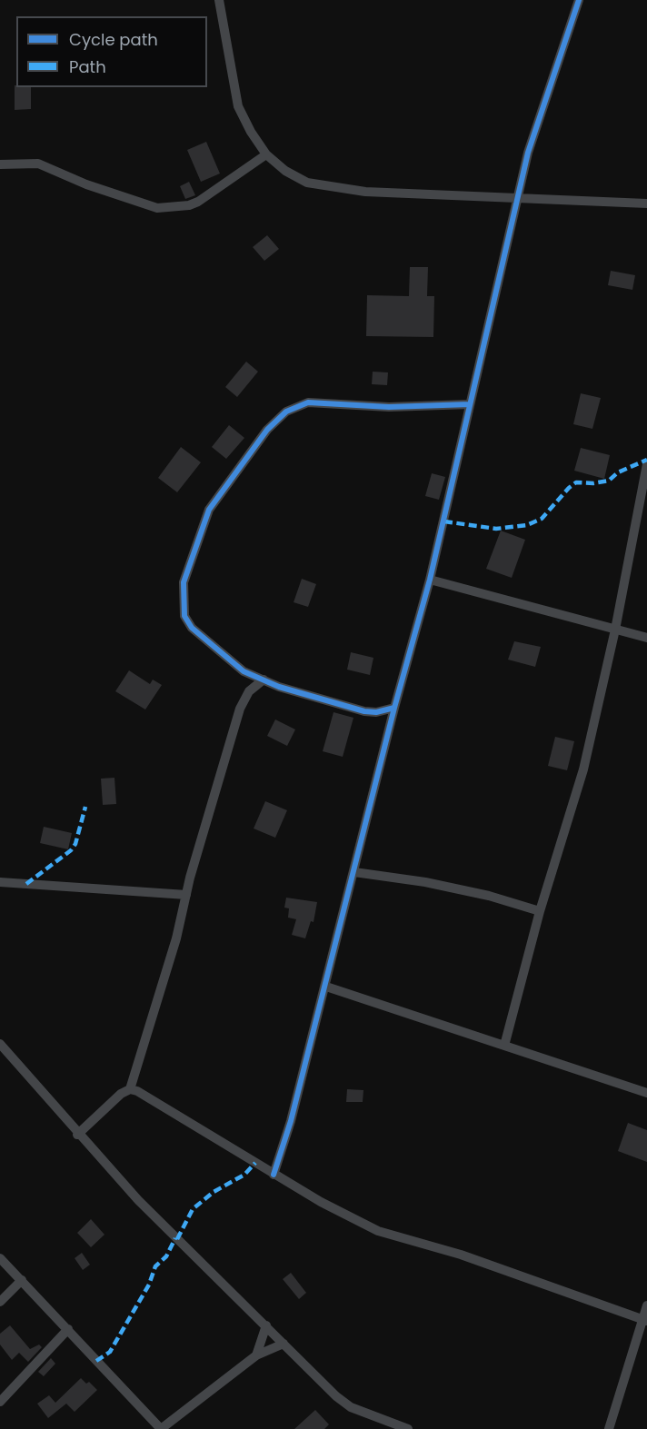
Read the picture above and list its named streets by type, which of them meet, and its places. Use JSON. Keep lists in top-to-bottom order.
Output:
{
  "legend": ["Cycle path", "Path"]
}
